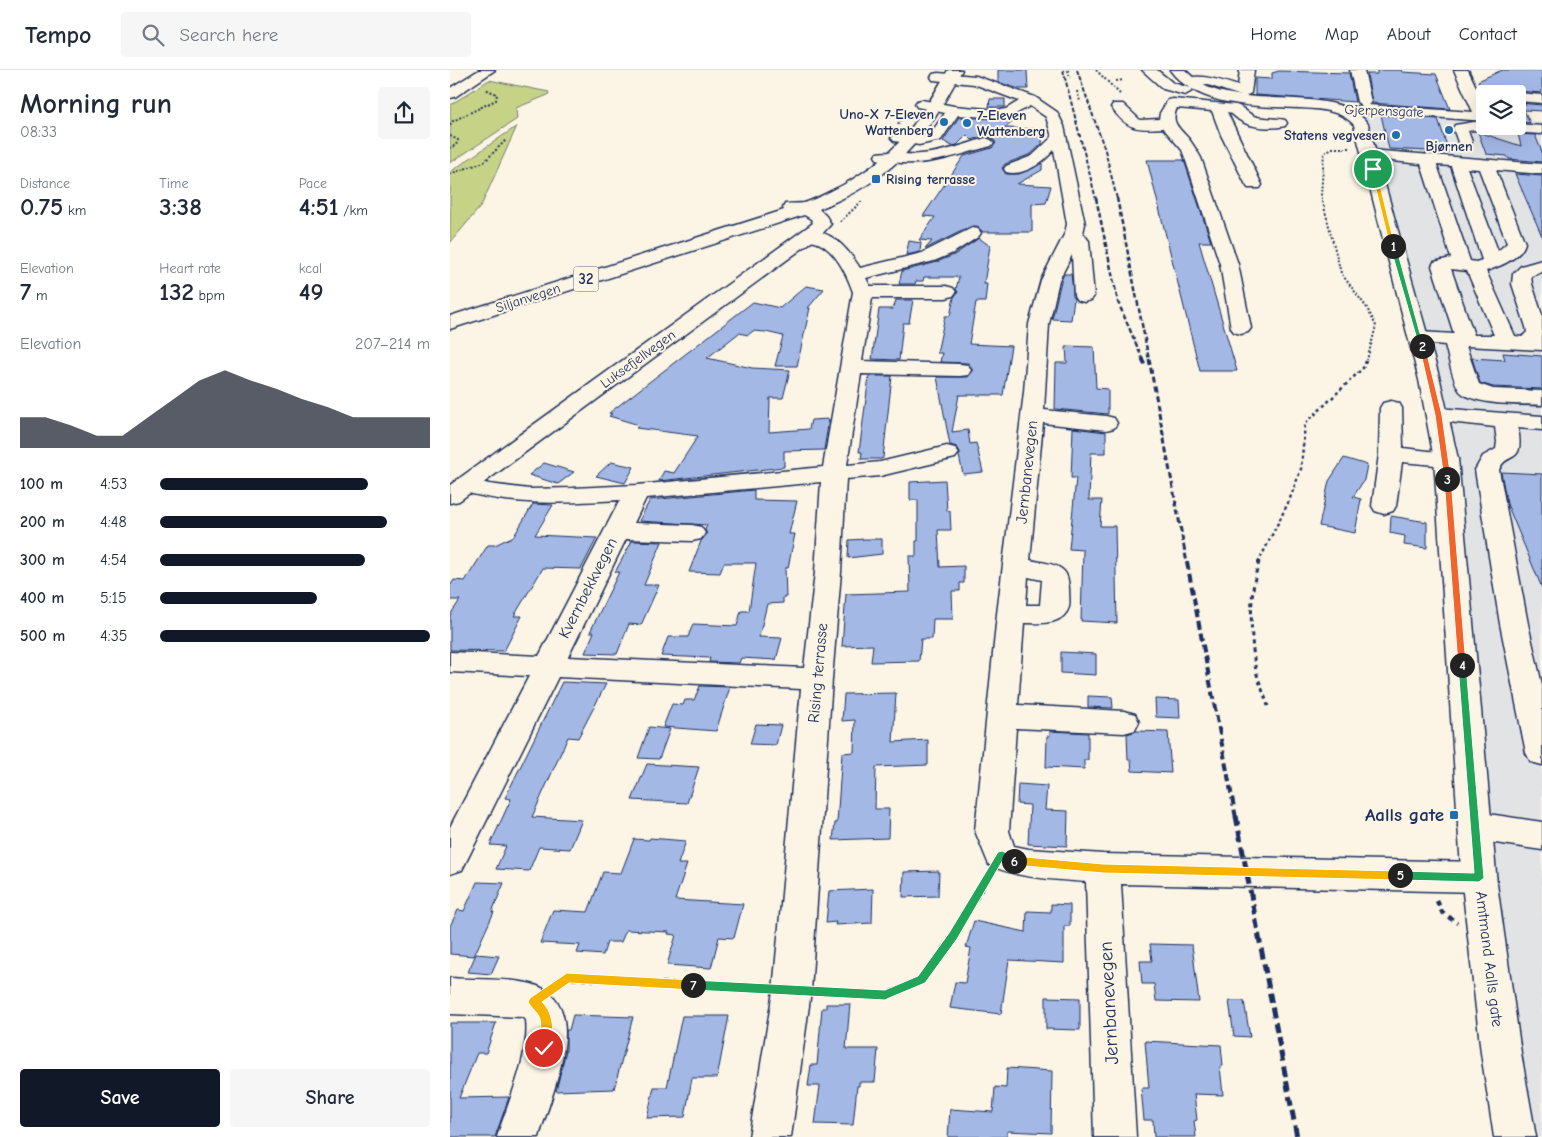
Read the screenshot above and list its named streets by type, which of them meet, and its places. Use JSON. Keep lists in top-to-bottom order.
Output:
{
  "streets": {
    "street": [
      "Gjerpensgate",
      "32",
      "Siljanvegen",
      "Luksefjellvegen",
      "Jernbanevegen",
      "Kvernbekkvegen",
      "Rising terrasse",
      "Amtmand Aalls gate"
    ]
  },
  "crossings": [
    ["Gjerpensgate", "Amtmand Aalls gate"],
    ["32", "Siljanvegen"],
    ["32", "Jernbanevegen"],
    ["Siljanvegen", "Luksefjellvegen"],
    ["Luksefjellvegen", "Kvernbekkvegen"]
  ],
  "places": {
    "other": [
      "Uno-X 7-Eleven Wattenberg",
      "7-Eleven Wattenberg",
      "Bjørnen",
      "Statens vegvesen"
    ],
    "transit": ["Rising terrasse", "Aalls gate"]
  },
  "page": {
    "header": "Tempo",
    "search": "Search here",
    "nav": [
      "Home",
      "Map",
      "About",
      "Contact"
    ],
    "heading": ["Morning run", "08:33"],
    "stats": [
      ["Distance", "0.75 km"],
      ["Time", "3:38"],
      ["Pace", "4:51 /km"],
      ["Elevation", "7 m"],
      ["Heart rate", "132 bpm"],
      ["kcal", "49"]
    ],
    "pins": [
      "1",
      "2",
      "3",
      "4",
      "6",
      "5",
      "7"
    ],
    "chart": ["Elevation", "207–214 m"],
    "list": [
      {
        "name": "100 m",
        "note": "4:53"
      },
      {
        "name": "200 m",
        "note": "4:48"
      },
      {
        "name": "300 m",
        "note": "4:54"
      },
      {
        "name": "400 m",
        "note": "5:15"
      },
      {
        "name": "500 m",
        "note": "4:35"
      }
    ],
    "buttons": ["Save", "Share"]
  }
}
